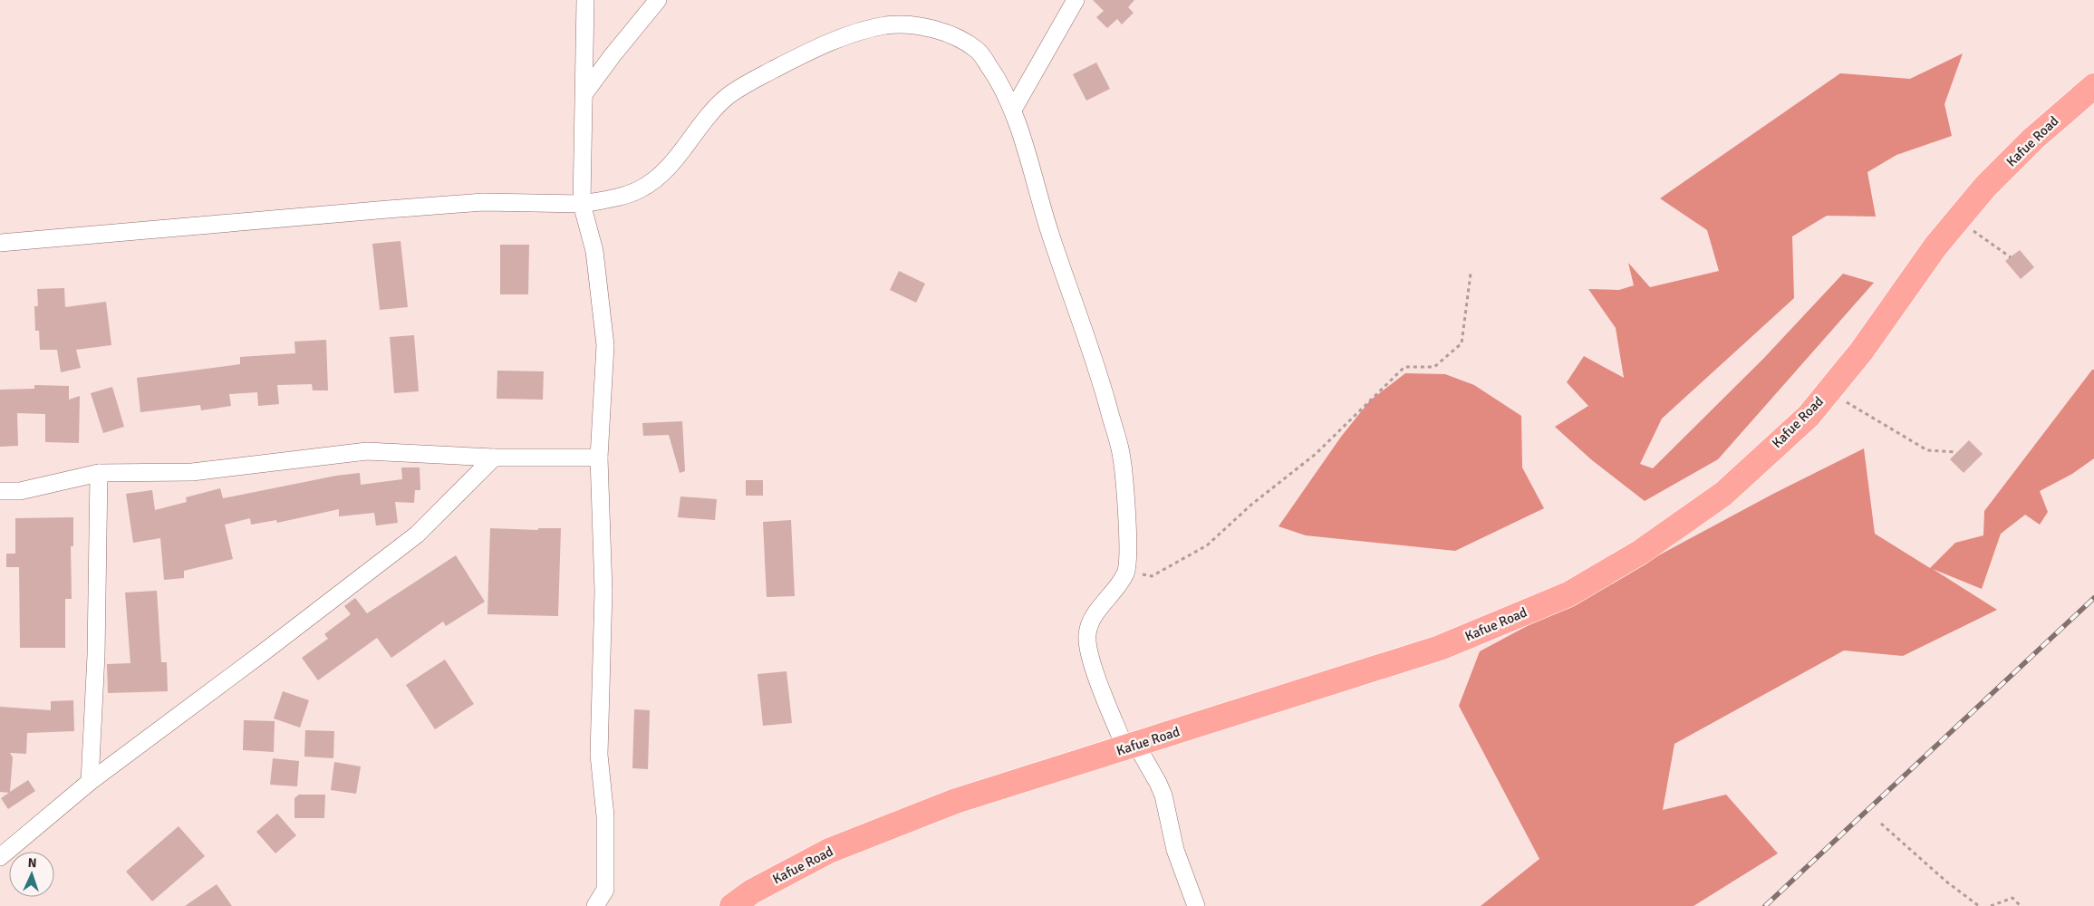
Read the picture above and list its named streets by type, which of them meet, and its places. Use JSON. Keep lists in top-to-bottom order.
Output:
{
  "streets": {
    "highway": ["Kafue Road"]
  },
  "north": "top"
}
